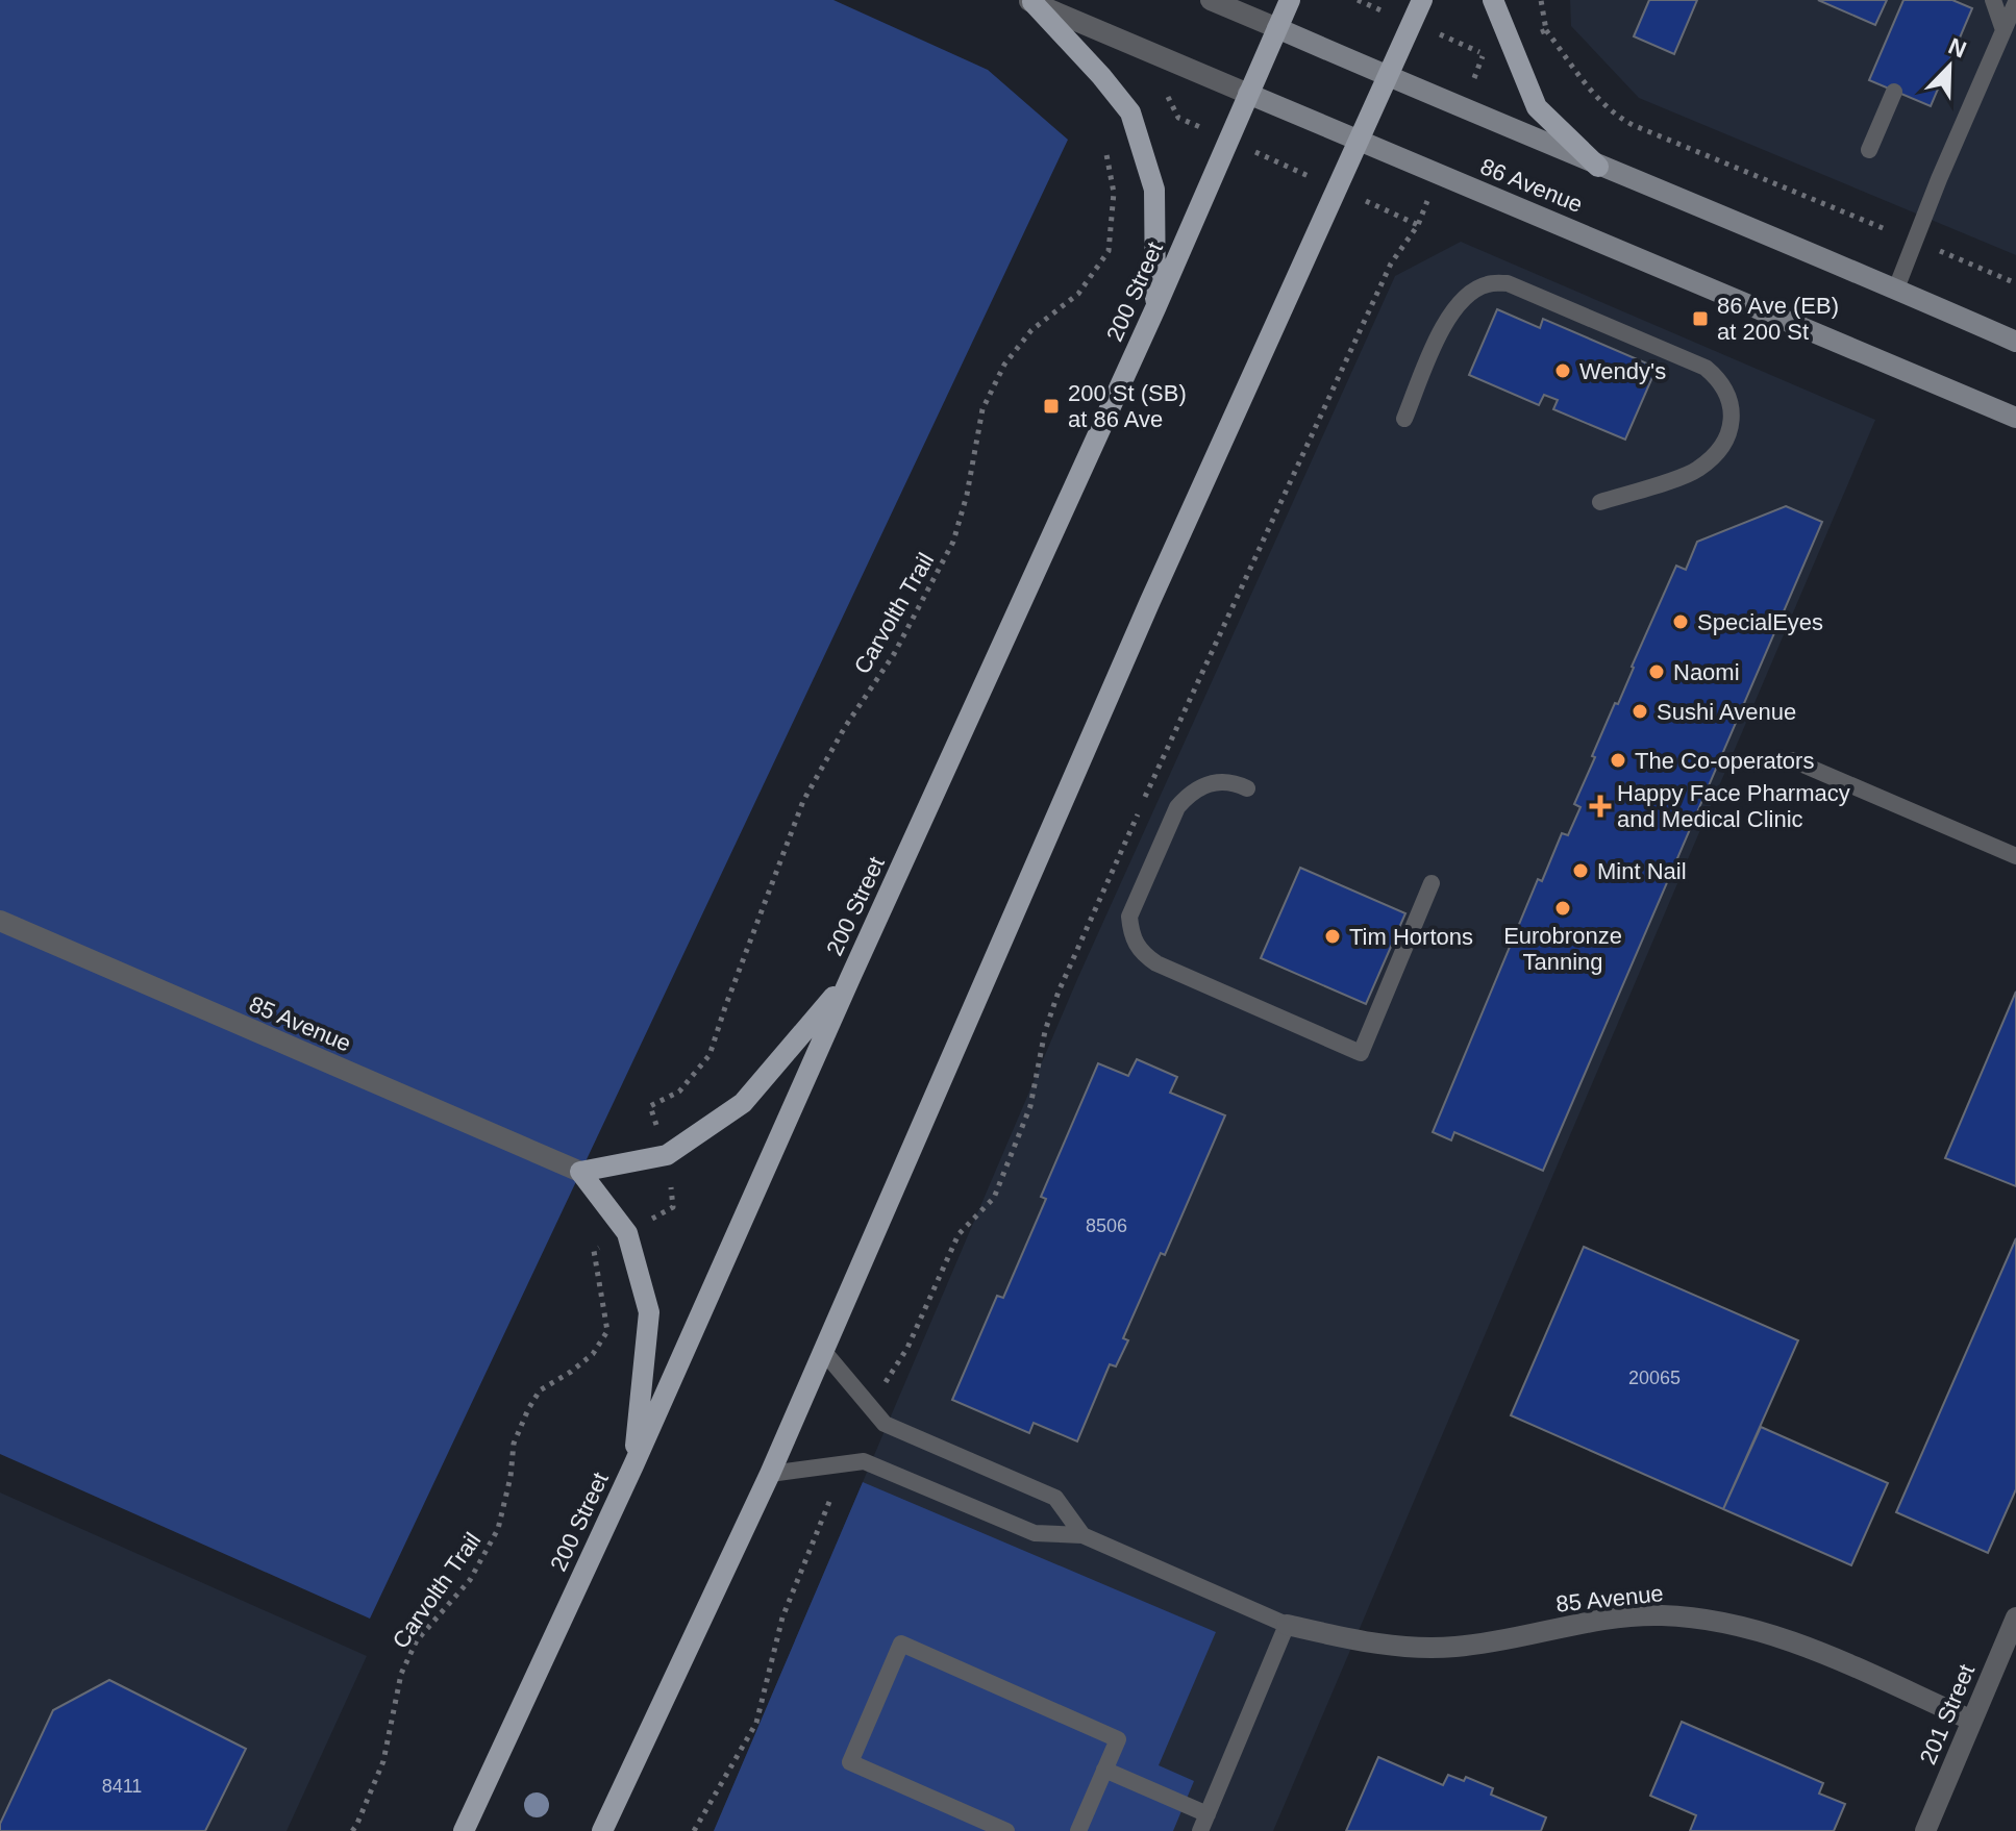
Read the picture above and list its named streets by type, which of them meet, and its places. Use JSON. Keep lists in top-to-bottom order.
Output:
{
  "streets": {
    "main road": ["86 Avenue", "200 Street"],
    "street": ["85 Avenue", "201 Street"],
    "path": ["Carvolth Trail"]
  },
  "crossings": [
    ["86 Avenue", "200 Street"],
    ["85 Avenue", "201 Street"]
  ],
  "places": {
    "transit": ["86 Ave (EB) at 200 St", "200 St (SB) at 86 Ave"],
    "other": [
      "Wendy's",
      "SpecialEyes",
      "Naomi",
      "Sushi Avenue",
      "The Co-operators",
      "Mint Nail",
      "Eurobronze Tanning",
      "Tim Hortons"
    ],
    "health": ["Happy Face Pharmacy and Medical Clinic"]
  },
  "house_numbers": ["8506", "20065", "8411"],
  "north": "top right"
}
